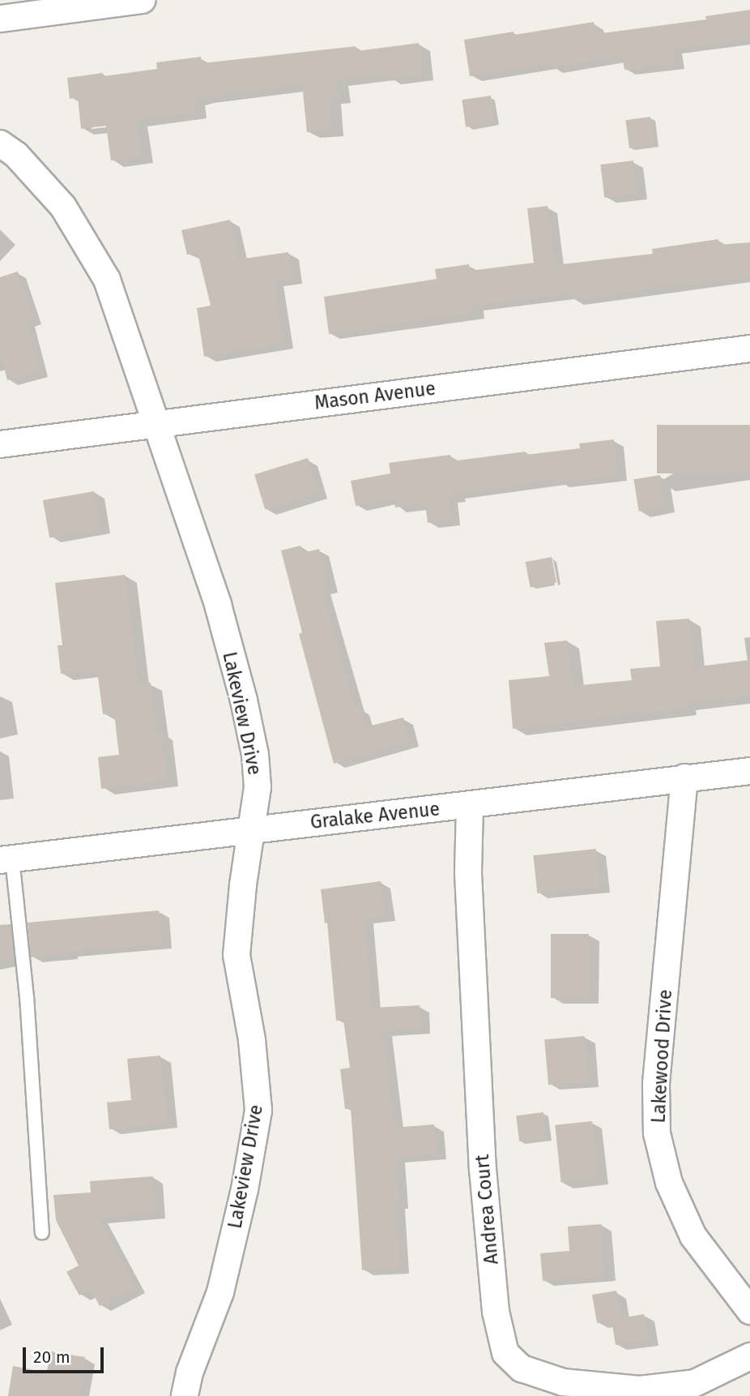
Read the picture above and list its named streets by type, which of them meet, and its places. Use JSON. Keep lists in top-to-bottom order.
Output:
{
  "streets": {
    "street": [
      "Mason Avenue",
      "Lakeview Drive",
      "Gralake Avenue",
      "Lakewood Drive",
      "Andrea Court"
    ]
  },
  "crossings": [
    ["Mason Avenue", "Lakeview Drive"],
    ["Lakeview Drive", "Gralake Avenue"],
    ["Gralake Avenue", "Lakewood Drive"],
    ["Gralake Avenue", "Andrea Court"]
  ],
  "scale_bar": "20 m"
}
